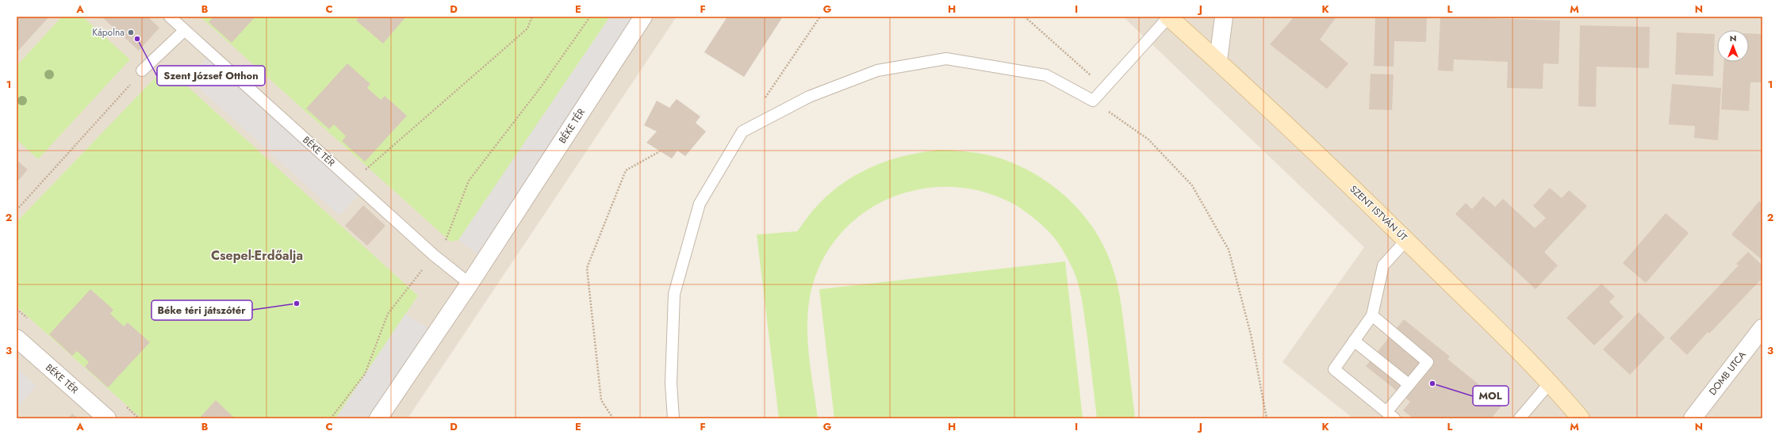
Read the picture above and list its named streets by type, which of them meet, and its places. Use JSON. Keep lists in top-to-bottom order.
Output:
{
  "streets": {
    "street": ["BÉKE TÉR", "SZENT ISTVÁN ÚT", "DOMB UTCA"]
  },
  "districts": ["Csepel-Erdőalja"],
  "places": [
    "Kápolna",
    "Szent József Otthon",
    "Béke téri játszótér",
    "MOL"
  ],
  "north": "top",
  "grid": {
    "columns": [
      "A",
      "B",
      "C",
      "D",
      "E",
      "F",
      "G",
      "H",
      "I",
      "J",
      "K",
      "L",
      "M",
      "N"
    ],
    "rows": ["1", "2", "3"]
  }
}
